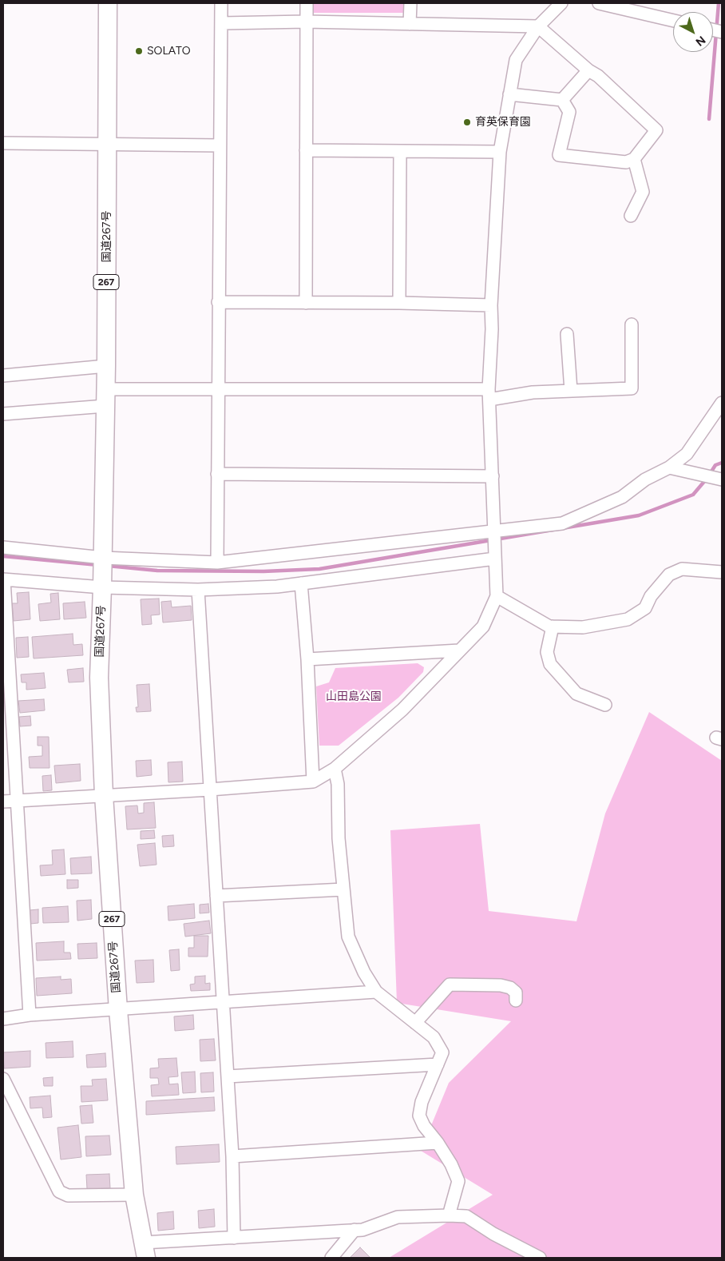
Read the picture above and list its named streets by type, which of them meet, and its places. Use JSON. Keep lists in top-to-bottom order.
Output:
{
  "streets": {
    "highway": ["国道267号", "267"]
  },
  "parks": ["山田島公園"],
  "places": ["SOLATO", "育英保育園"],
  "north": "bottom right"
}
